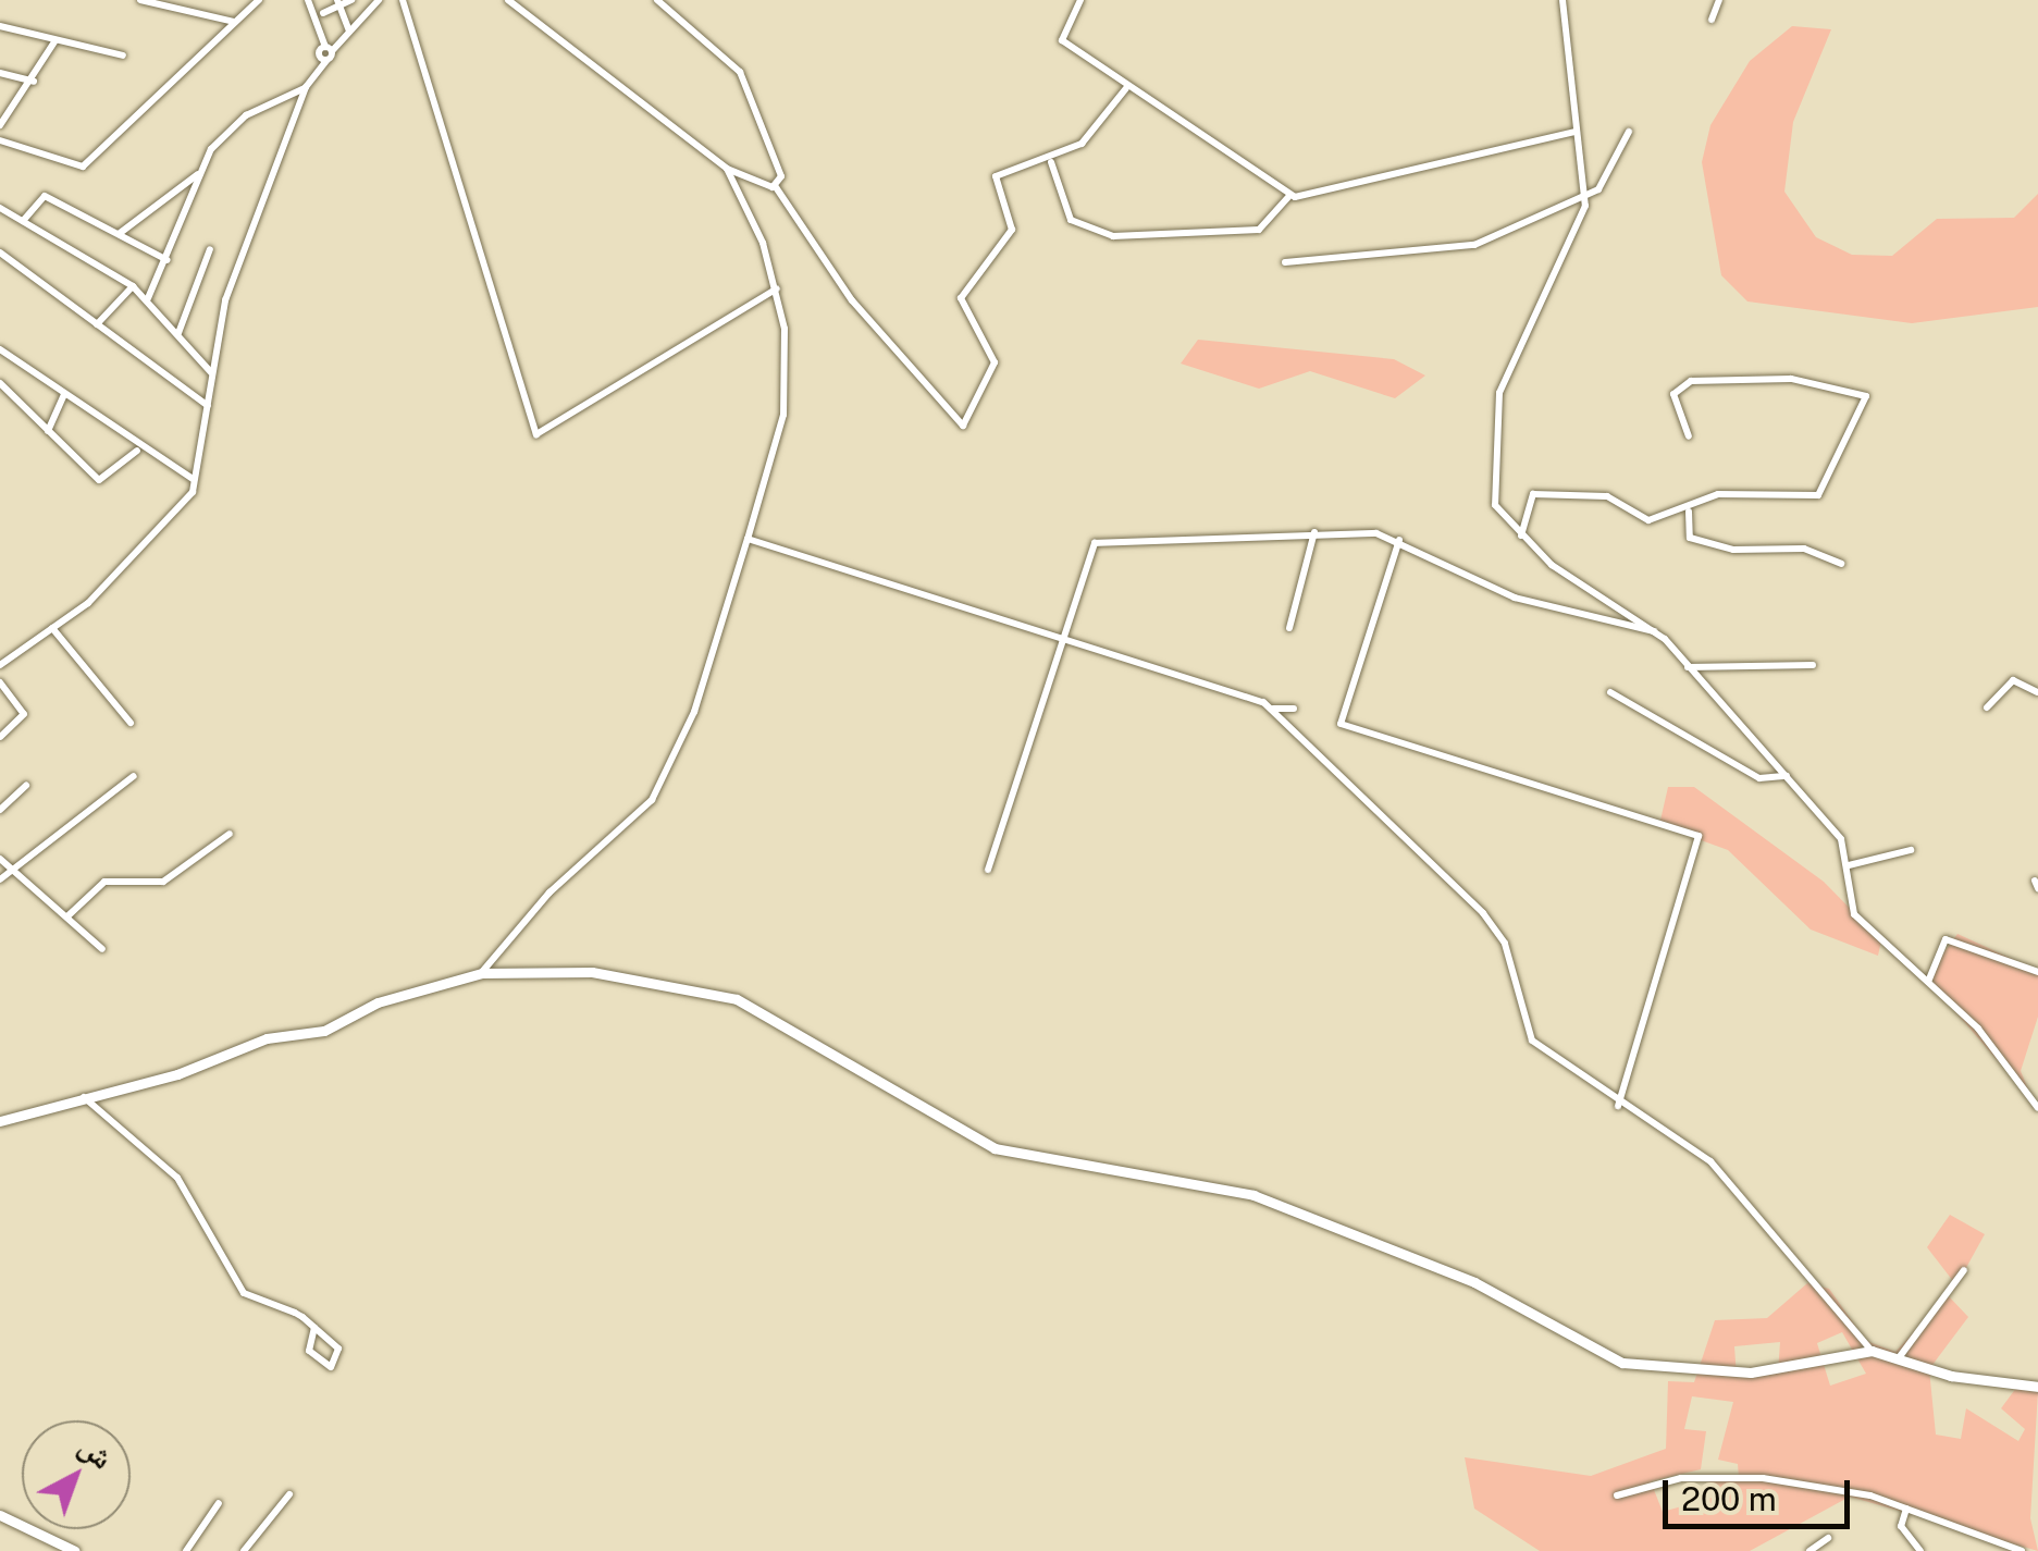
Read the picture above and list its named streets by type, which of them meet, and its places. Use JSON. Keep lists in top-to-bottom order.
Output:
{
  "scale_bar": "200 m",
  "north": "top right"
}
